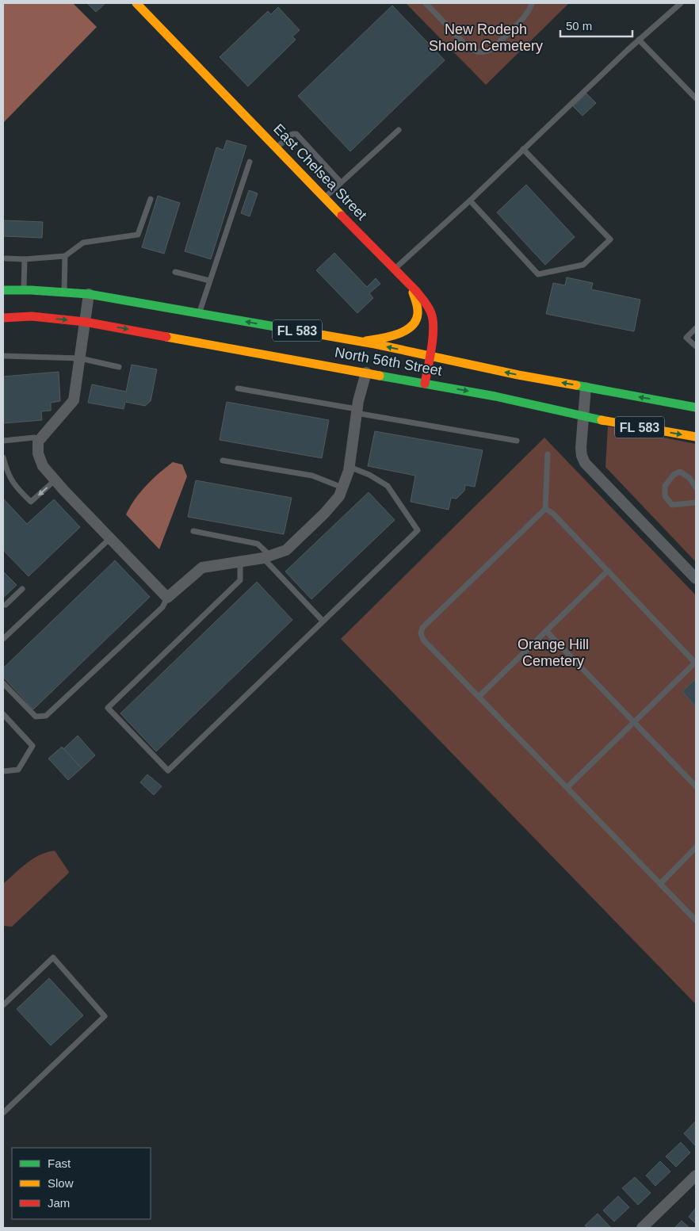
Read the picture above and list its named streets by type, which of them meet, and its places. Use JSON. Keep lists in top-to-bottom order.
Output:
{
  "streets": {
    "main road": ["East Chelsea Street", "FL 583", "North 56th Street"]
  },
  "crossings": [
    ["East Chelsea Street", "North 56th Street"]
  ],
  "parks": ["New Rodeph Sholom Cemetery", "Orange Hill Cemetery"],
  "legend": ["Fast", "Slow", "Jam"],
  "scale_bar": "50 m"
}
